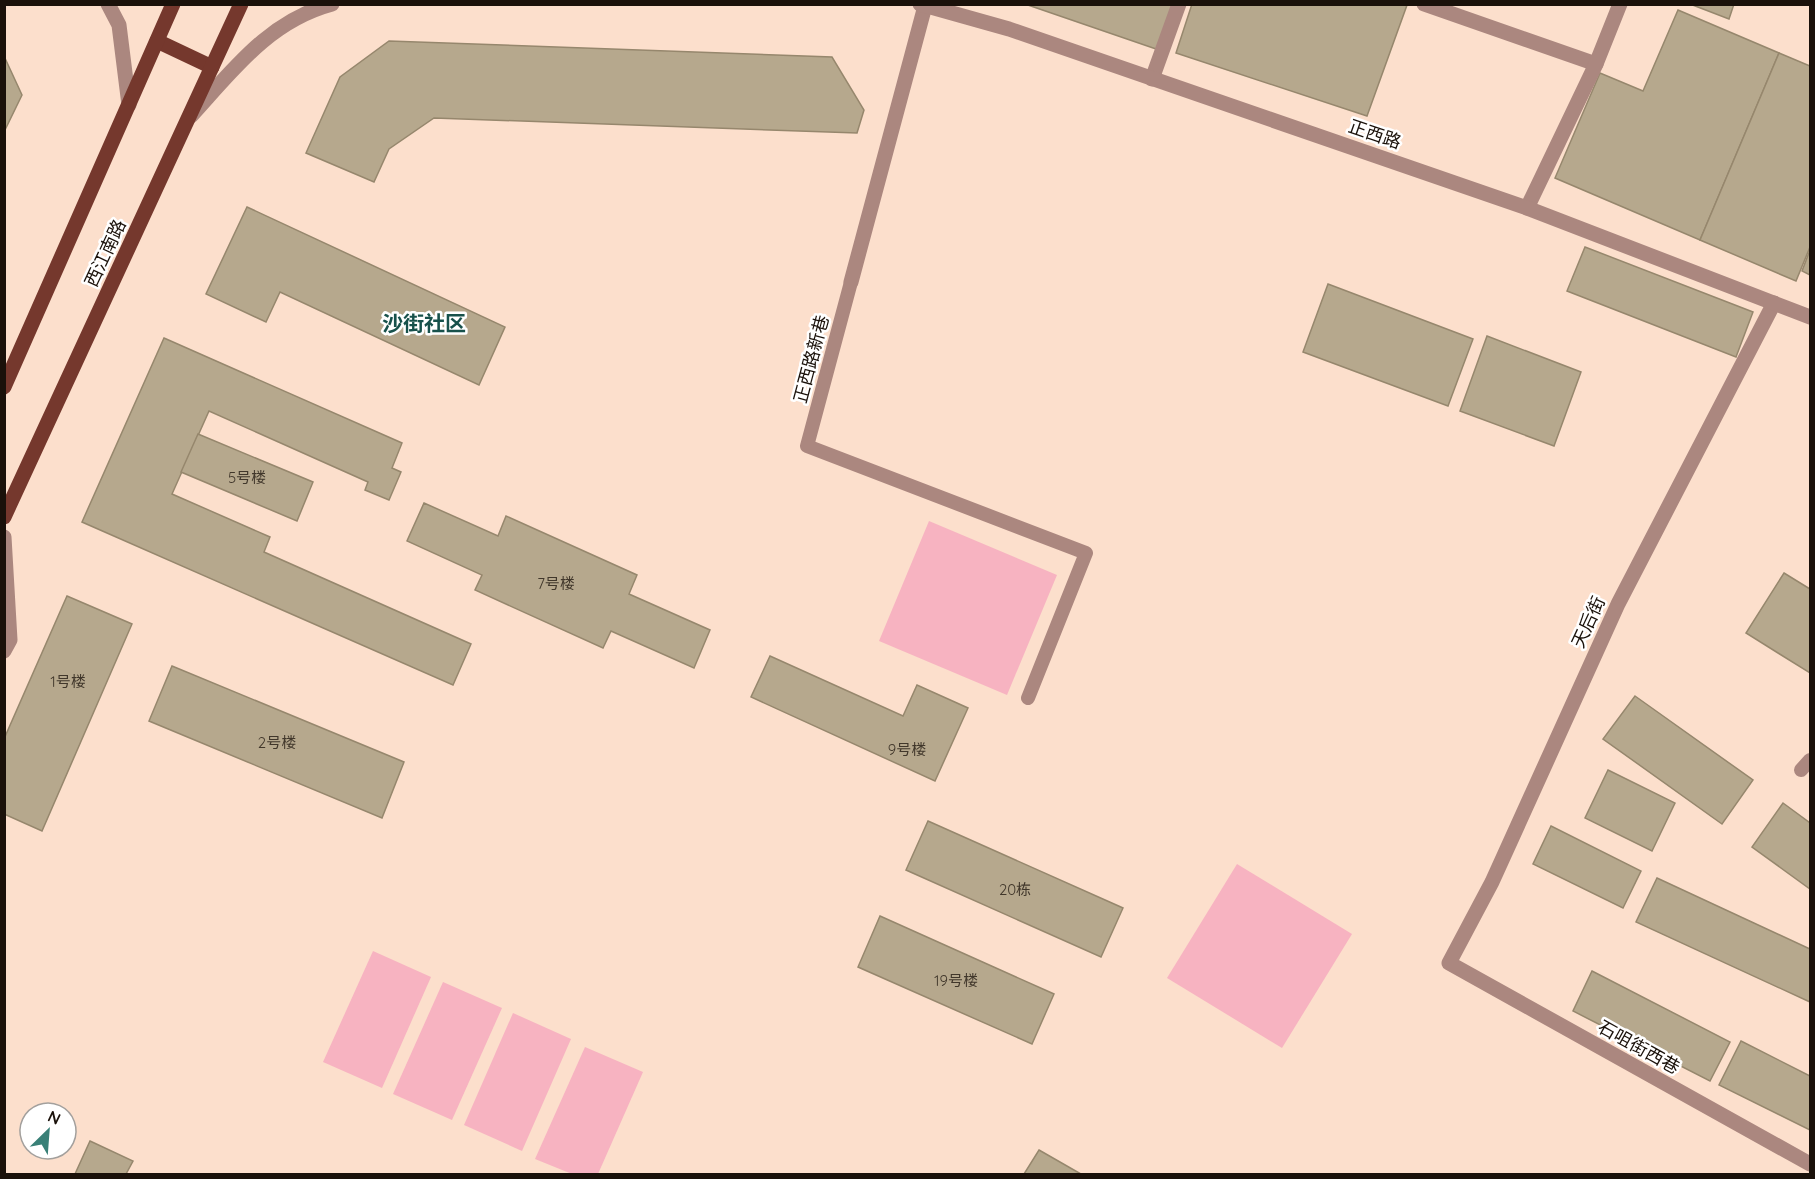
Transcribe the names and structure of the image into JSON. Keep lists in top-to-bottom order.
{
  "streets": {
    "main road": ["西江南路"],
    "street": ["正西路", "天后街", "石咀街西巷"],
    "lane": ["正西路新巷"]
  },
  "crossings": [
    ["正西路", "天后街"],
    ["天后街", "石咀街西巷"]
  ],
  "districts": ["沙街社区"],
  "house_numbers": [
    "5号楼",
    "7号楼",
    "1号楼",
    "2号楼",
    "9号楼",
    "20栋",
    "19号楼"
  ],
  "north": "top right"
}
